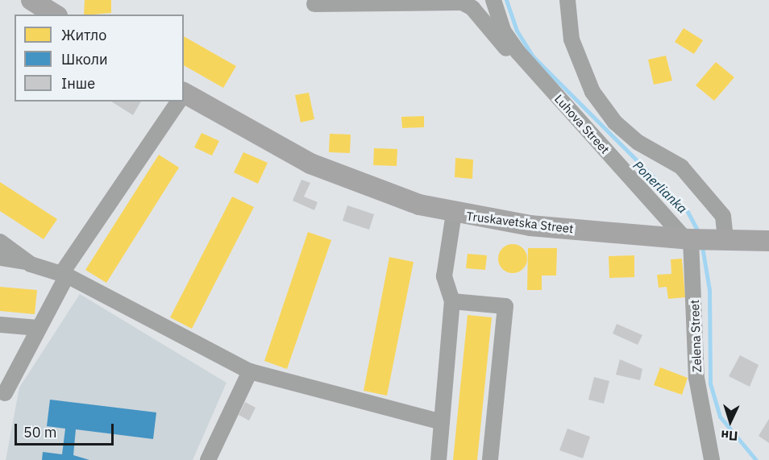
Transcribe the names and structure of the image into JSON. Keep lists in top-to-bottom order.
{
  "streets": {
    "main road": ["Truskavetska Street"],
    "street": ["Luhova Street", "Zelena Street"]
  },
  "crossings": [
    ["Luhova Street", "Truskavetska Street"],
    ["Luhova Street", "Zelena Street"],
    ["Truskavetska Street", "Zelena Street"]
  ],
  "water": ["Ponerlianka"],
  "legend": ["Житло", "Школи", "Інше"],
  "scale_bar": "50 m",
  "north": "bottom"
}
